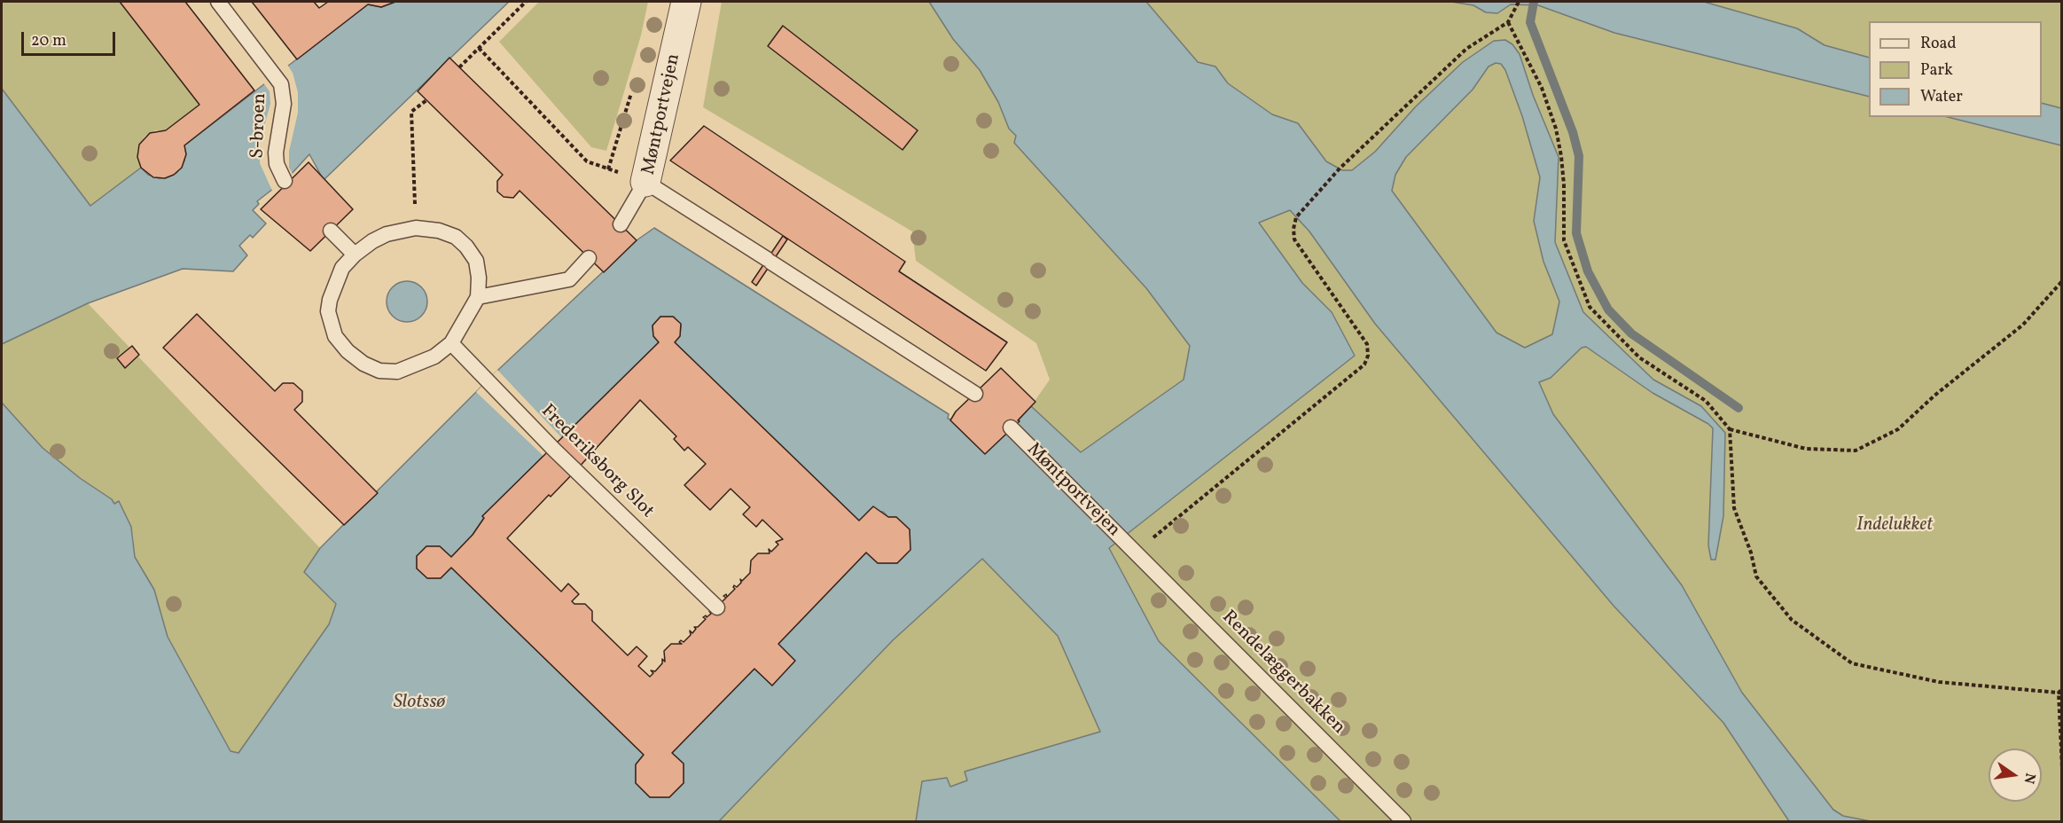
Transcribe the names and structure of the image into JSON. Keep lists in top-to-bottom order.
{
  "streets": {
    "street": ["Møntportvejen"],
    "lane": ["S-broen", "Frederiksborg Slot", "Rendelæggerbakken"]
  },
  "crossings": [
    ["Møntportvejen", "Rendelæggerbakken"]
  ],
  "water": ["Slotssø"],
  "parks": ["Indelukket"],
  "legend": ["Road", "Park", "Water"],
  "scale_bar": "20 m",
  "north": "right"
}
